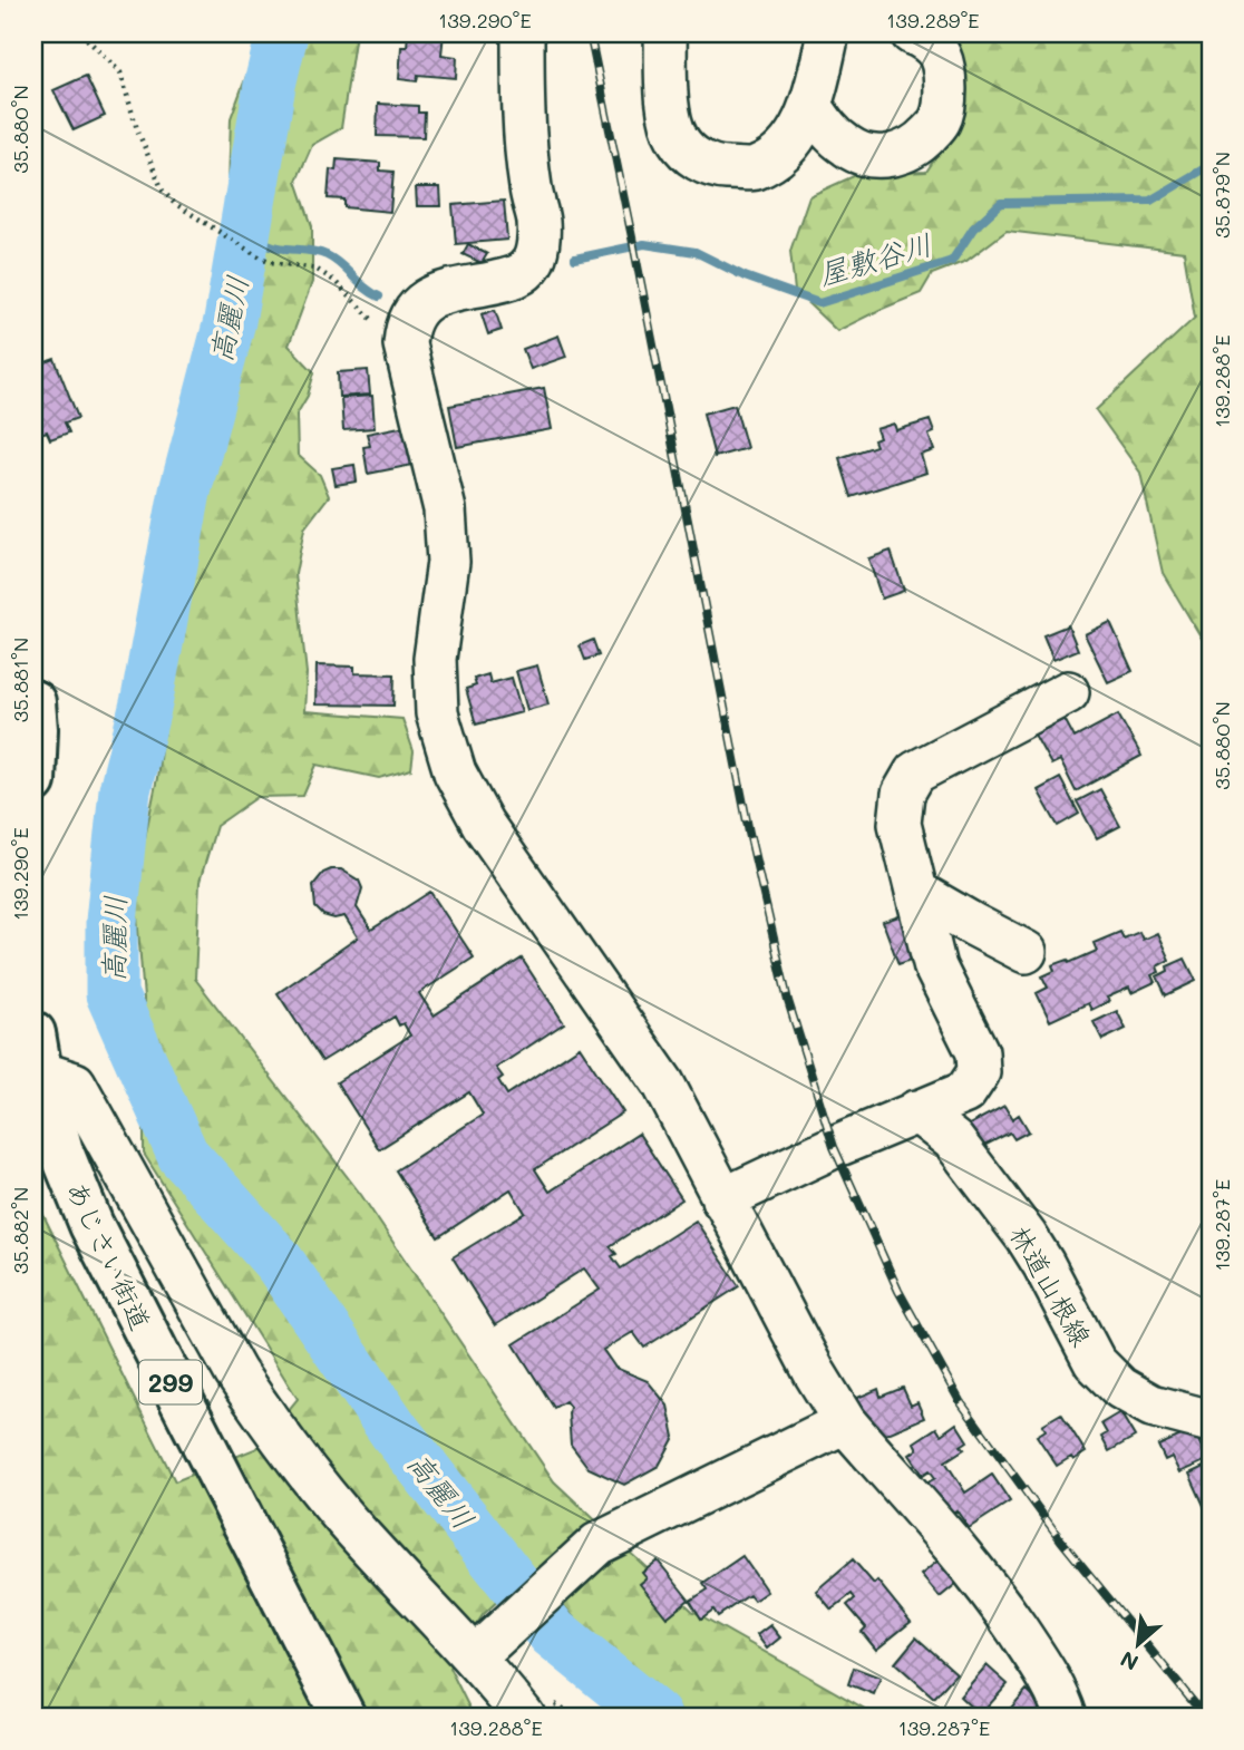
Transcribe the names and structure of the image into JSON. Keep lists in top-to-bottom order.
{
  "streets": {
    "highway": ["あじさい街道", "299"],
    "street": ["林道山根線"]
  },
  "water": ["屋敷谷川", "高麗川"],
  "north": "bottom left",
  "coordinates": [
    "139.290°E",
    "139.289°E",
    "35.880°N",
    "35.879°N",
    "139.288°E",
    "35.881°N",
    "139.287°E",
    "35.882°N"
  ]
}
